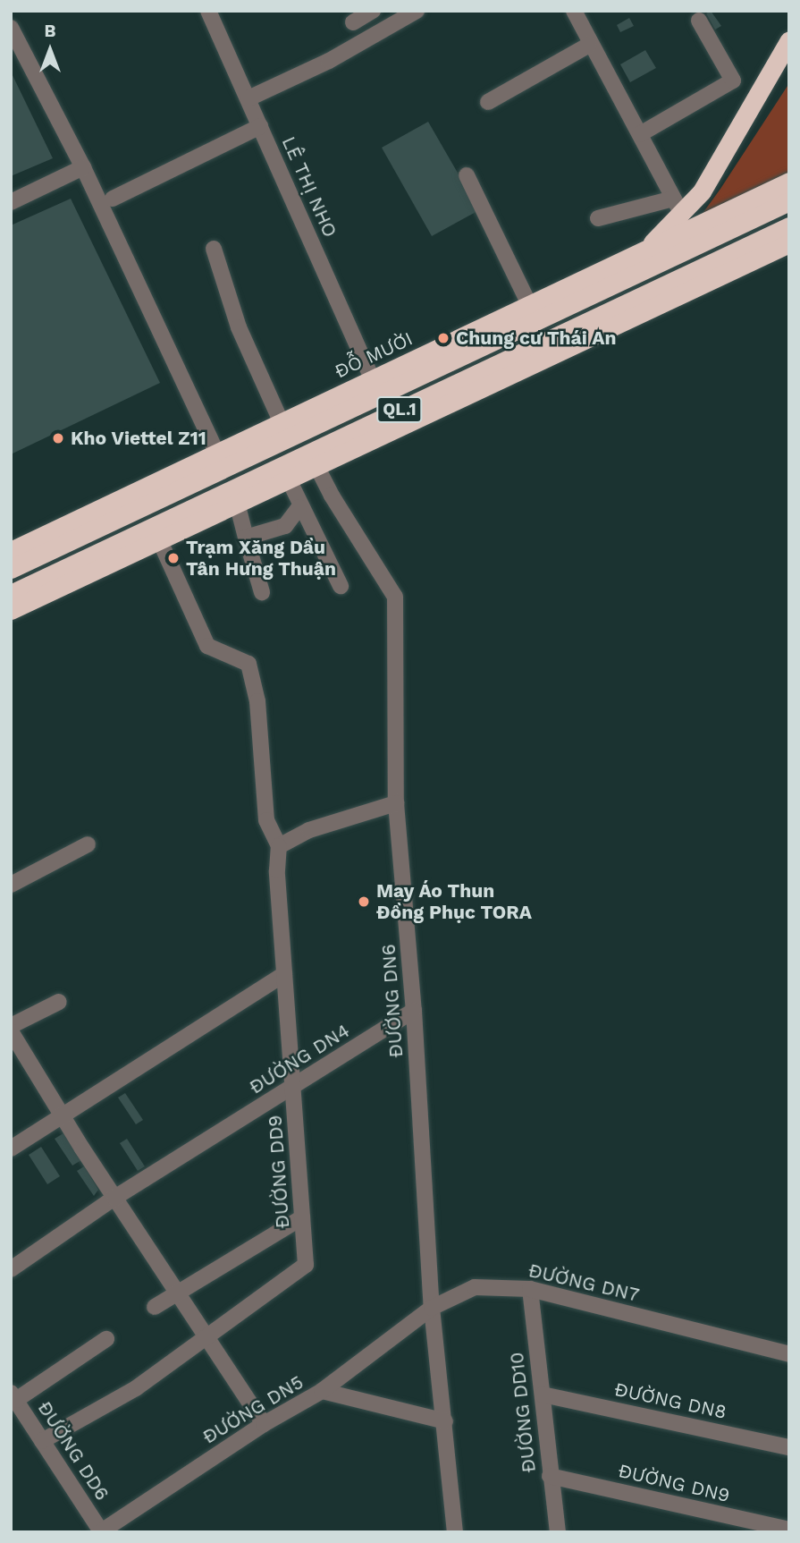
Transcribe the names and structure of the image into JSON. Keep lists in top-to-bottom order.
{
  "streets": {
    "highway": ["ĐỖ MƯỜI", "QL.1"],
    "street": [
      "LÊ THỊ NHO",
      "ĐƯỜNG DN6",
      "ĐƯỜNG DN4",
      "ĐƯỜNG DD9",
      "ĐƯỜNG DN7",
      "ĐƯỜNG DN8",
      "ĐƯỜNG DN5",
      "ĐƯỜNG DD10",
      "ĐƯỜNG DD6",
      "ĐƯỜNG DN9"
    ]
  },
  "crossings": [
    ["LÊ THỊ NHO", "ĐỖ MƯỜI"],
    ["QL.1", "ĐƯỜNG DN6"],
    ["ĐƯỜNG DN6", "ĐƯỜNG DN4"],
    ["ĐƯỜNG DN6", "ĐƯỜNG DN7"],
    ["ĐƯỜNG DN6", "ĐƯỜNG DN5"],
    ["ĐƯỜNG DN4", "ĐƯỜNG DD9"],
    ["ĐƯỜNG DN7", "ĐƯỜNG DN5"],
    ["ĐƯỜNG DN7", "ĐƯỜNG DD10"],
    ["ĐƯỜNG DN8", "ĐƯỜNG DD10"],
    ["ĐƯỜNG DN5", "ĐƯỜNG DD6"],
    ["ĐƯỜNG DD10", "ĐƯỜNG DN9"]
  ],
  "places": [
    "Chung cư Thái An",
    "Kho Viettel Z11",
    "Trạm Xăng Dầu Tân Hưng Thuận",
    "May Áo Thun Đồng Phục TORA"
  ],
  "north": "top"
}
